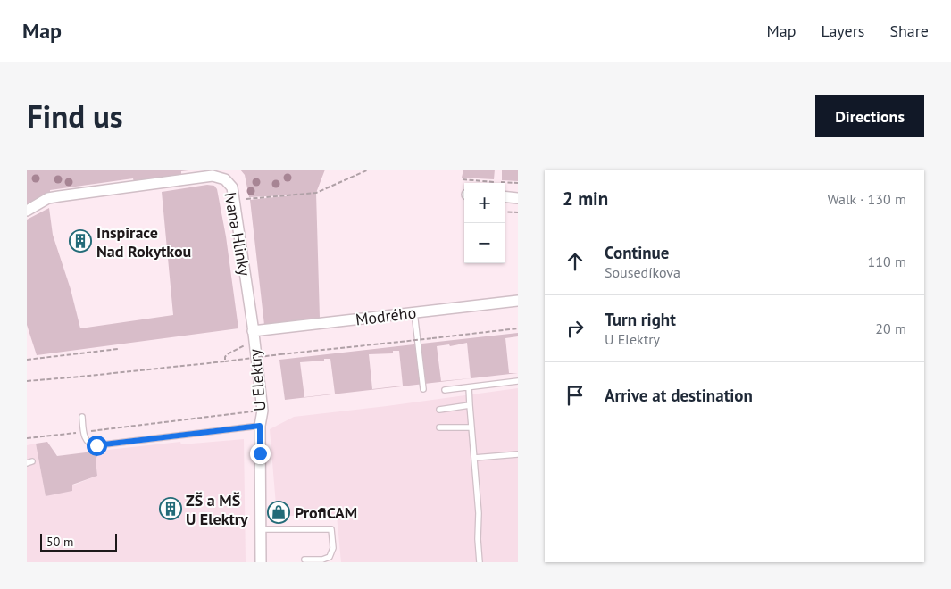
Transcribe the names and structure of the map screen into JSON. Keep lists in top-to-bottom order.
{
  "streets": {
    "street": ["Ivana Hlinky", "Modrého", "U Elektry"]
  },
  "crossings": [
    ["Ivana Hlinky", "Modrého"],
    ["Ivana Hlinky", "U Elektry"],
    ["Modrého", "U Elektry"]
  ],
  "places": {
    "building": ["Inspirace Nad Rokytkou", "ZŠ a MŠ U Elektry"],
    "shop": ["ProfiCAM"]
  },
  "scale_bar": "50 m",
  "page": {
    "header": "Map",
    "nav": ["Map", "Layers", "Share"],
    "title": "Find us",
    "buttons": "Directions",
    "heading": ["2 min", "Walk · 130 m"],
    "map_buttons": ["+", "−"],
    "list": [
      ["Continue", "Sousedíkova", "110 m"],
      ["Turn right", "U Elektry", "20 m"],
      "Arrive at destination"
    ],
    "scale": "50 m"
  }
}
